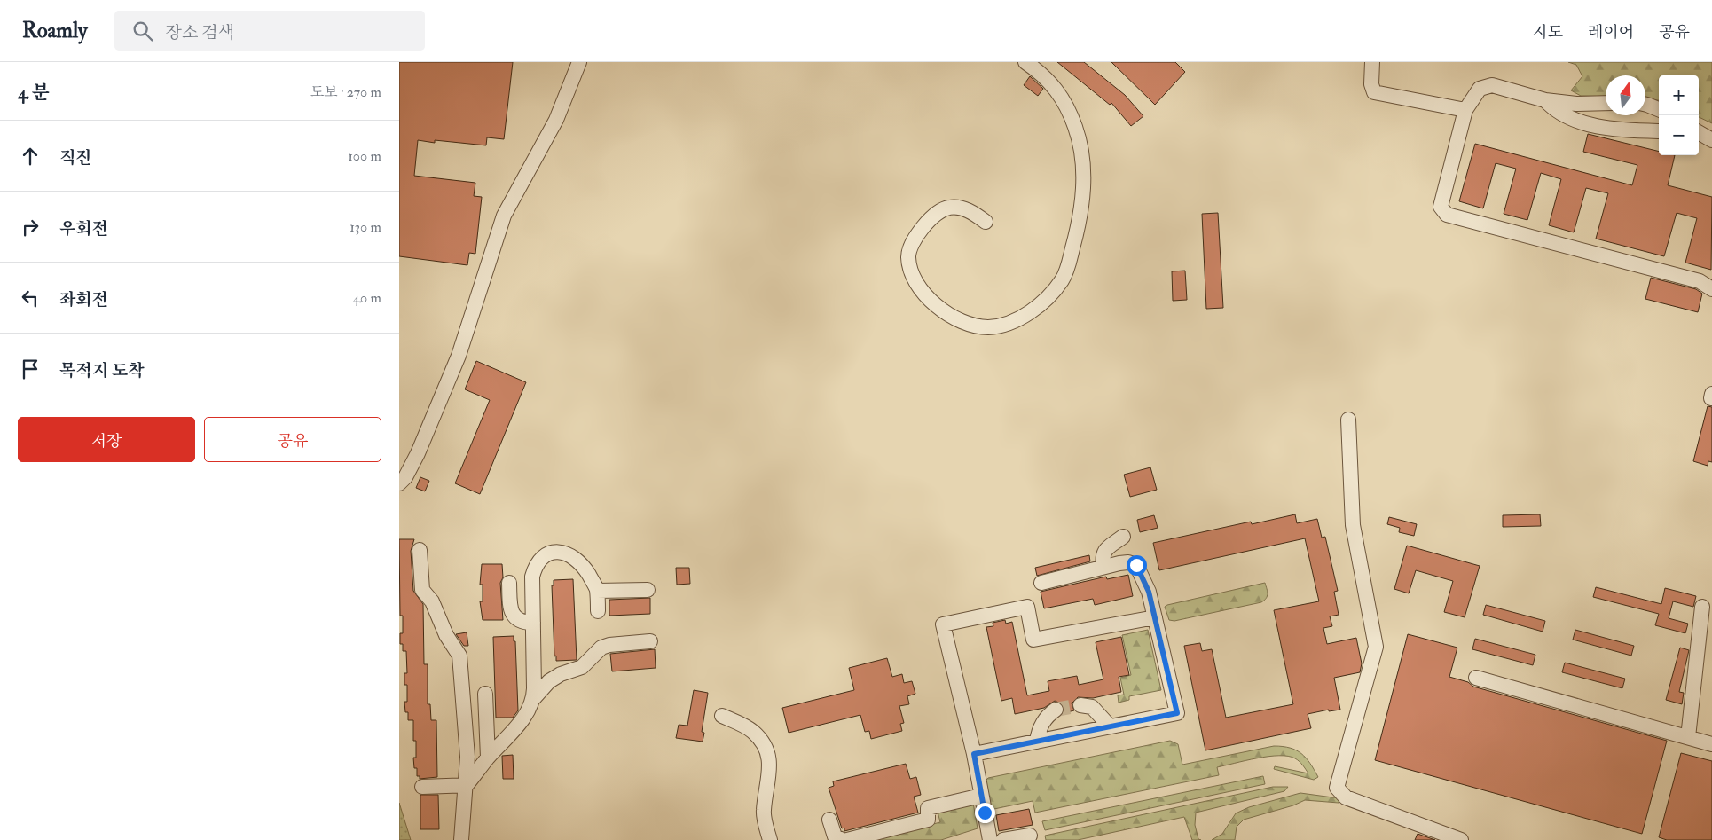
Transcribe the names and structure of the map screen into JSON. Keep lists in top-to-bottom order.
{
  "north": "top",
  "page": {
    "header": "Roamly",
    "search": "장소 검색",
    "nav": ["지도", "레이어", "공유"],
    "heading": ["4 분", "도보 · 270 m"],
    "map_buttons": ["+", "−"],
    "list": [
      ["직진", "100 m"],
      ["우회전", "130 m"],
      ["좌회전", "40 m"],
      "목적지 도착"
    ],
    "buttons": ["저장", "공유"]
  }
}
